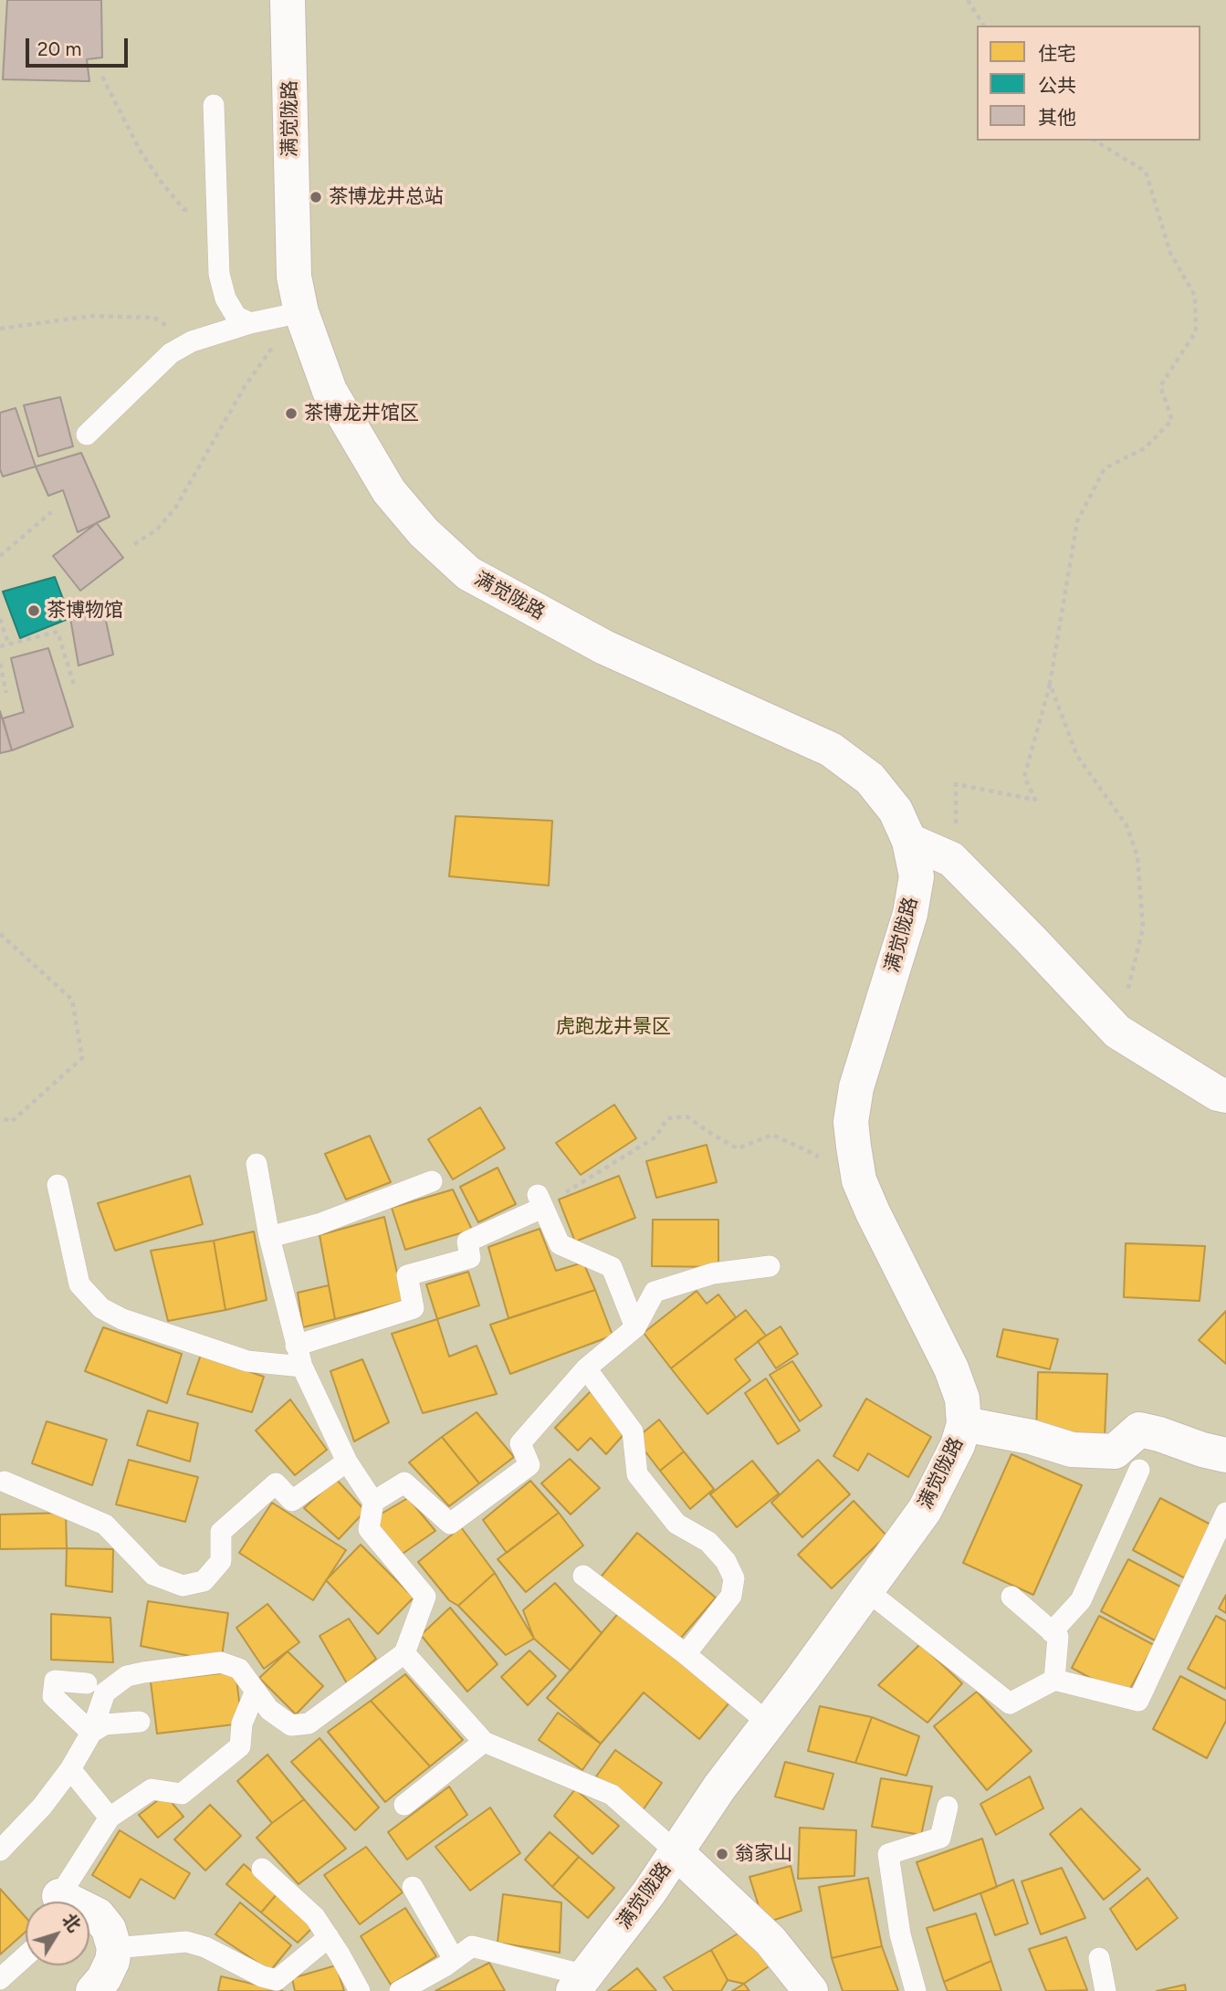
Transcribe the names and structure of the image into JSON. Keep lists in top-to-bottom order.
{
  "streets": {
    "street": ["满觉陇路"]
  },
  "parks": ["虎跑龙井景区"],
  "places": [
    "茶博龙井总站",
    "茶博龙井馆区",
    "茶博物馆",
    "翁家山"
  ],
  "legend": ["住宅", "公共", "其他"],
  "scale_bar": "20 m",
  "north": "top right"
}
